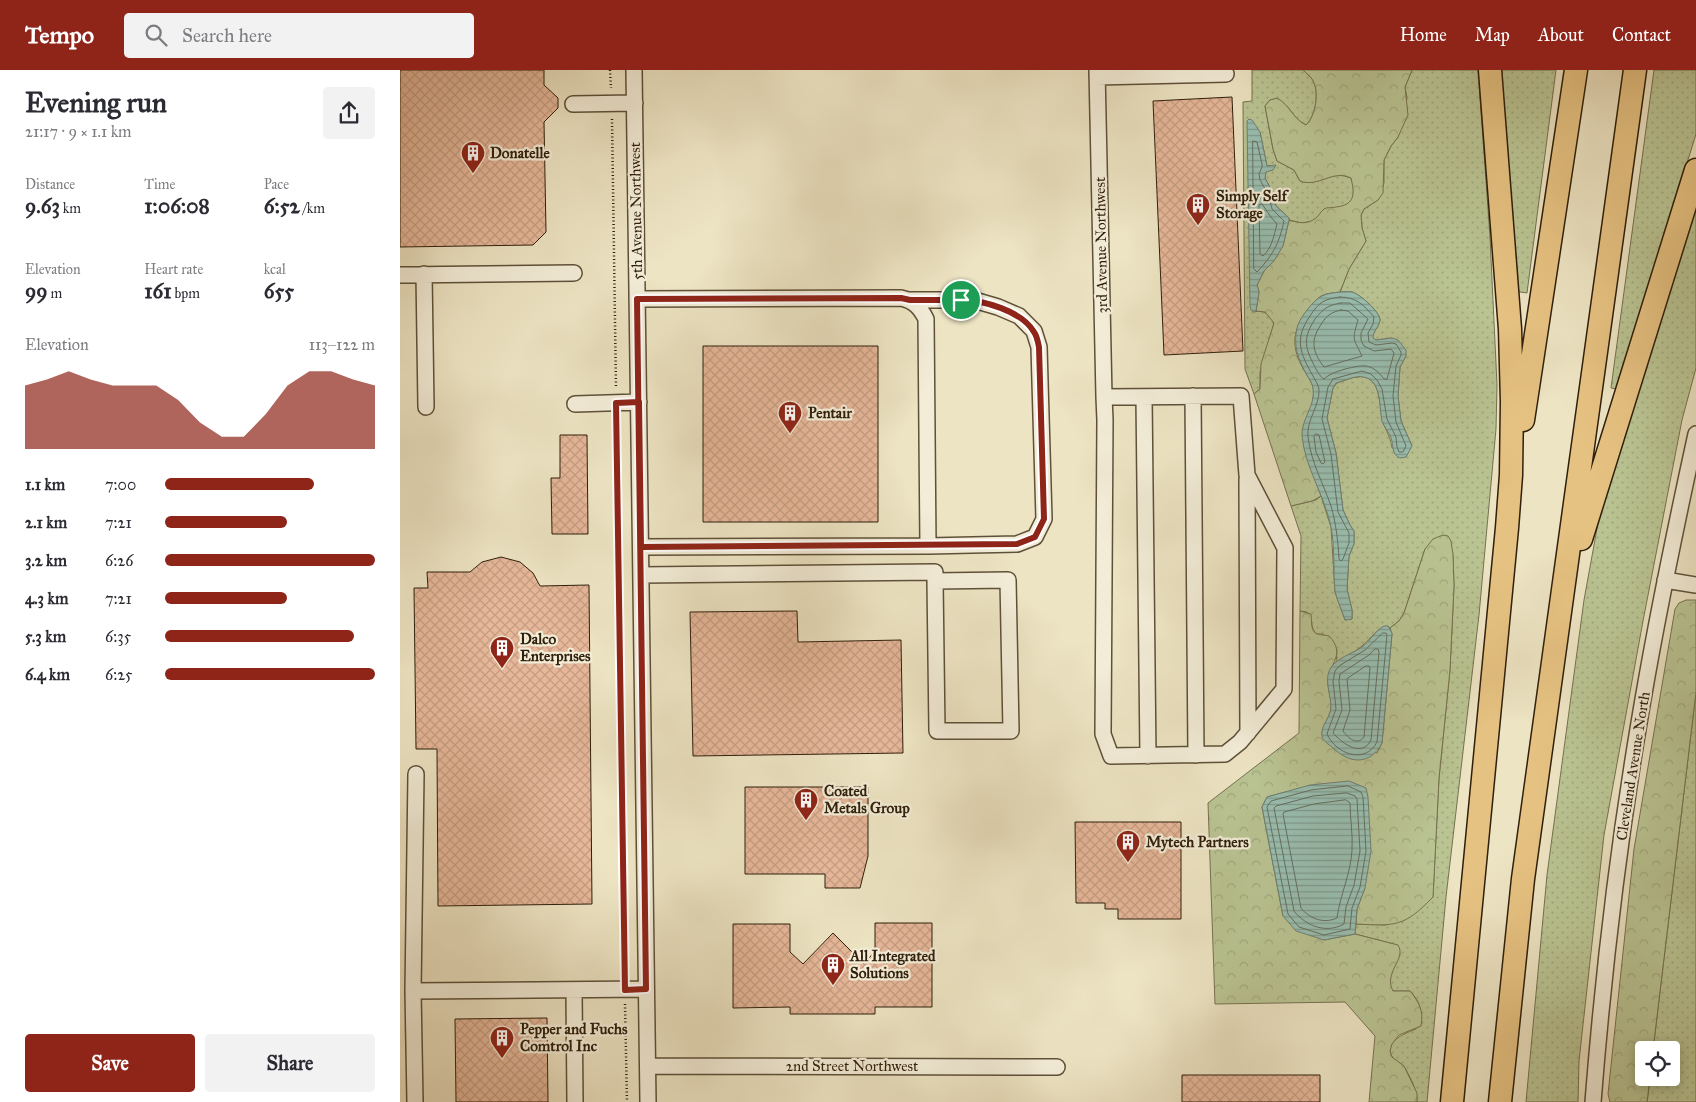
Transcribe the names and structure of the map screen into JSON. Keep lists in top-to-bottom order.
{
  "streets": {
    "street": [
      "5th Avenue Northwest",
      "3rd Avenue Northwest",
      "Cleveland Avenue North",
      "2nd Street Northwest"
    ]
  },
  "crossings": [
    ["5th Avenue Northwest", "2nd Street Northwest"]
  ],
  "places": {
    "building": [
      "Donatelle",
      "Simply Self Storage",
      "Pentair",
      "Dalco Enterprises",
      "Coated Metals Group",
      "Mytech Partners",
      "All Integrated Solutions",
      "Pepper and Fuchs Comtrol Inc"
    ]
  },
  "page": {
    "header": "Tempo",
    "search": "Search here",
    "nav": [
      "Home",
      "Map",
      "About",
      "Contact"
    ],
    "heading": ["Evening run", "21:17 · 9 × 1.1 km"],
    "stats": [
      ["Distance", "9.63 km"],
      ["Time", "1:06:08"],
      ["Pace", "6:52 /km"],
      ["Elevation", "99 m"],
      ["Heart rate", "161 bpm"],
      ["kcal", "655"]
    ],
    "chart": ["Elevation", "113–122 m"],
    "list": [
      {
        "name": "1.1 km",
        "note": "7:00"
      },
      {
        "name": "2.1 km",
        "note": "7:21"
      },
      {
        "name": "3.2 km",
        "note": "6:26"
      },
      {
        "name": "4.3 km",
        "note": "7:21"
      },
      {
        "name": "5.3 km",
        "note": "6:35"
      },
      {
        "name": "6.4 km",
        "note": "6:25"
      }
    ],
    "buttons": ["Save", "Share"]
  }
}
